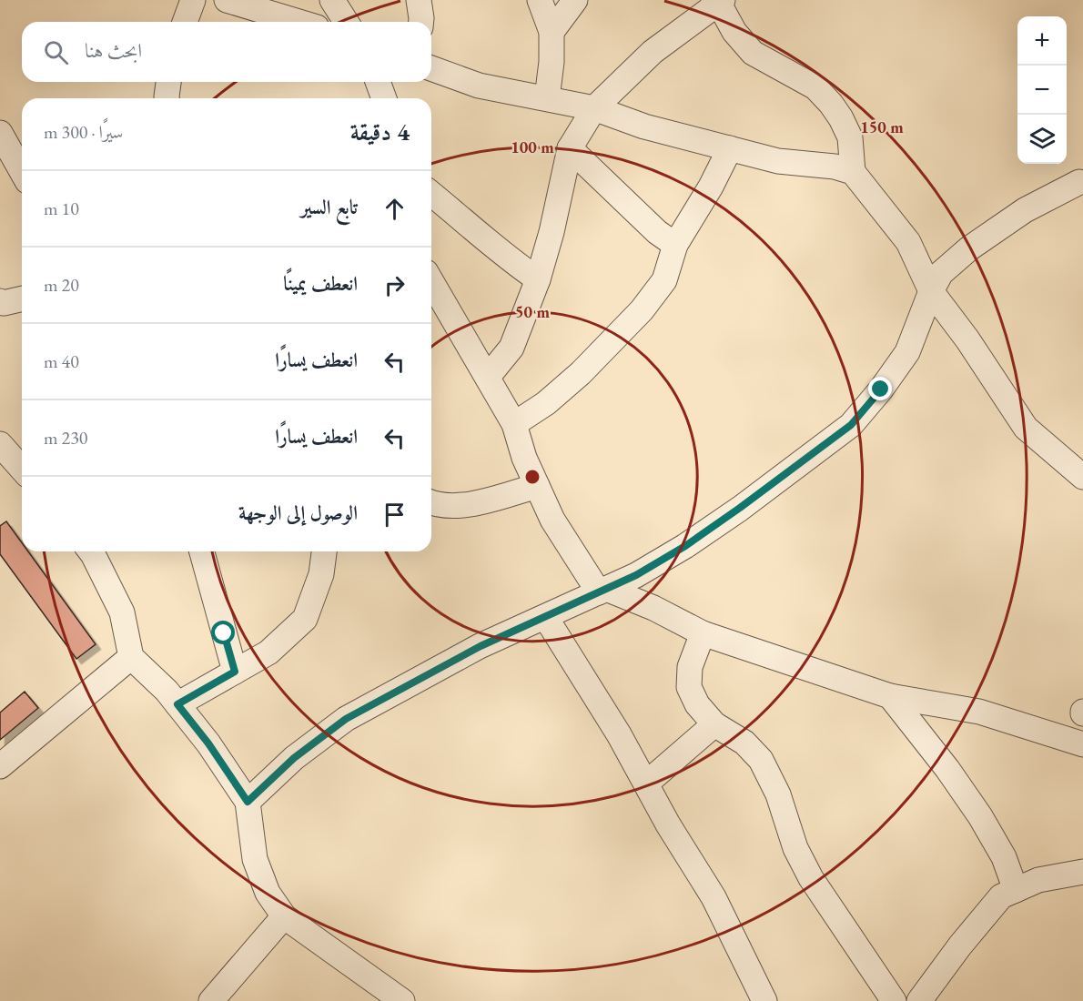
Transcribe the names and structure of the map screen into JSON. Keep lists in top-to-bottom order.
{
  "page": {
    "map_buttons": ["+", "−"],
    "search": "ابحث هنا",
    "heading": ["4 دقيقة", "سيرًا · 300 m"],
    "list": [
      ["تابع السير", "10 m"],
      ["انعطف يمينًا", "20 m"],
      ["انعطف يسارًا", "40 m"],
      ["انعطف يسارًا", "230 m"],
      "الوصول إلى الوجهة"
    ]
  },
  "rings": ["150 m", "100 m", "50 m"]
}
